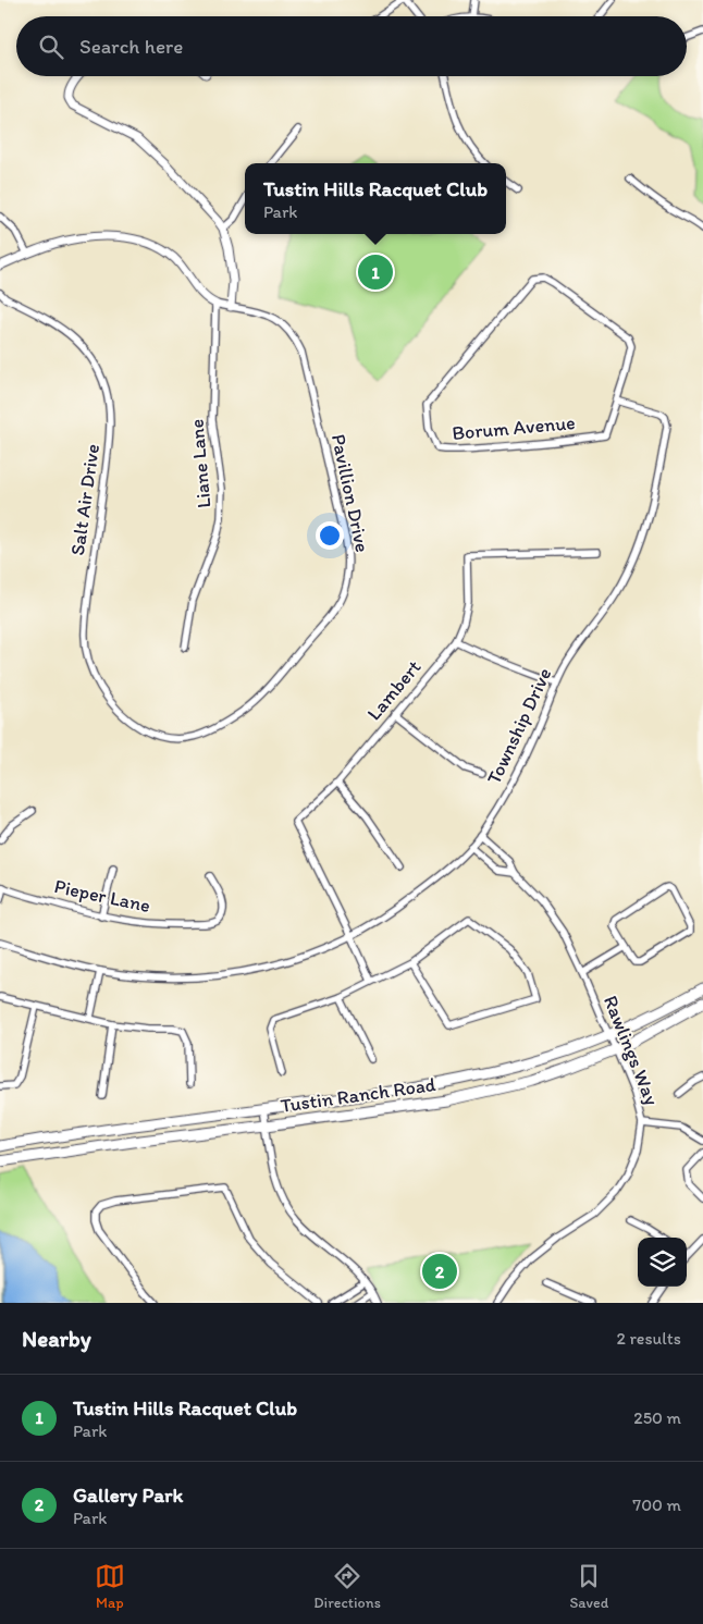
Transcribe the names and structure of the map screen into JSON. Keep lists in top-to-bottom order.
{
  "streets": {
    "main road": ["Tustin Ranch Road"],
    "street": [
      "Borum Avenue",
      "Liane Lane",
      "Pavillion Drive",
      "Salt Air Drive",
      "Lambert",
      "Township Drive",
      "Pieper Lane",
      "Rawlings Way"
    ]
  },
  "crossings": [
    ["Borum Avenue", "Township Drive"],
    ["Liane Lane", "Pavillion Drive"],
    ["Pavillion Drive", "Salt Air Drive"],
    ["Lambert", "Township Drive"],
    ["Township Drive", "Rawlings Way"],
    ["Rawlings Way", "Tustin Ranch Road"]
  ],
  "page": {
    "search": "Search here",
    "popup": ["Tustin Hills Racquet Club", "Park"],
    "pins": ["1", "2"],
    "heading": ["Nearby", "2 results"],
    "list": [
      {
        "mark": "1",
        "name": "Tustin Hills Racquet Club",
        "note": "Park",
        "value": "250 m"
      },
      {
        "mark": "2",
        "name": "Gallery Park",
        "note": "Park",
        "value": "700 m"
      }
    ],
    "nav": ["Map", "Directions", "Saved"]
  }
}
